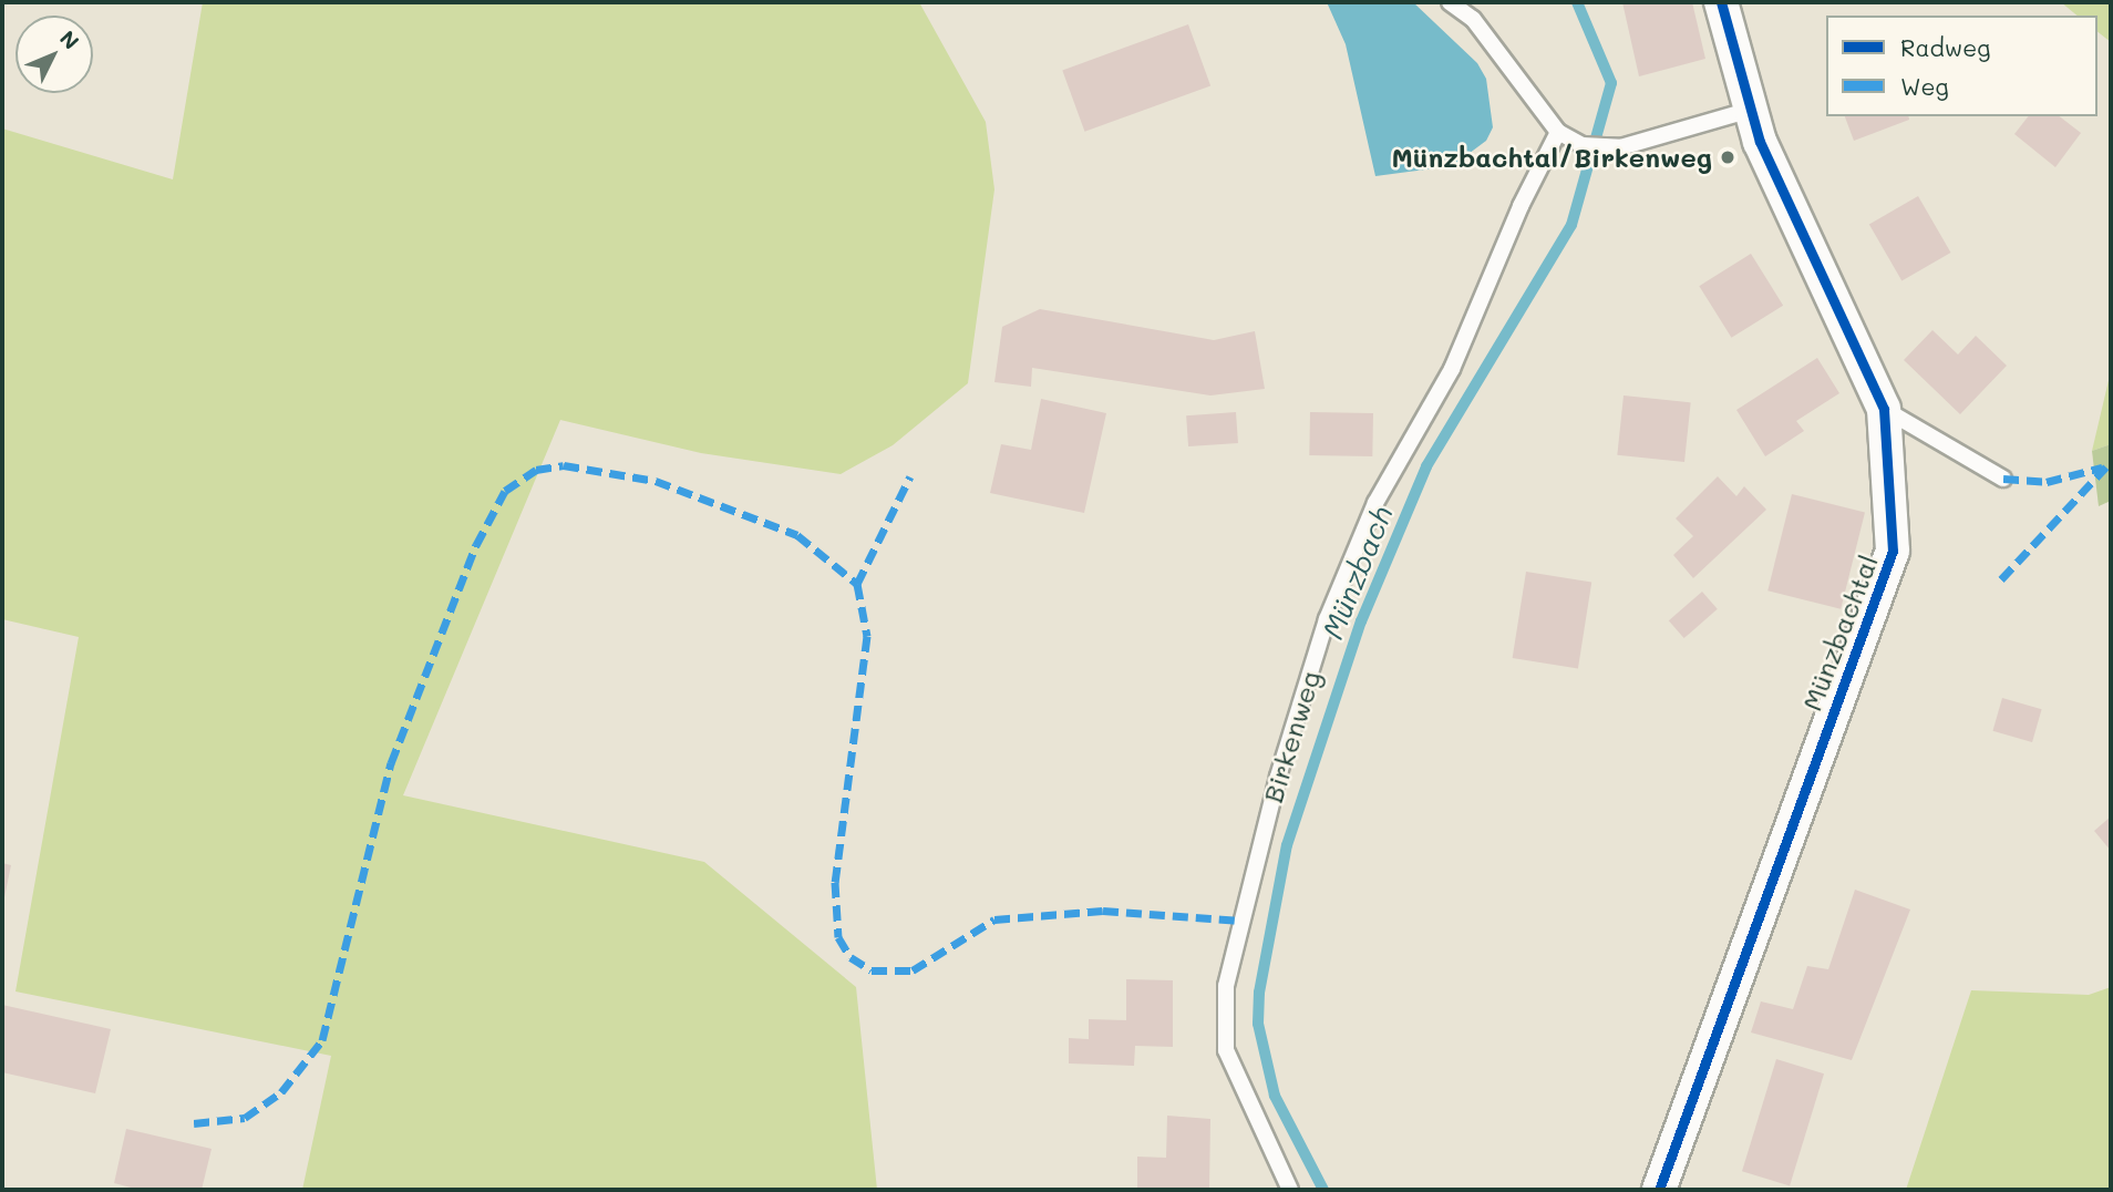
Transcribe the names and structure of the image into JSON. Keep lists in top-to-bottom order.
{
  "streets": {
    "street": ["Münzbachtal"],
    "lane": ["Birkenweg"]
  },
  "water": ["Münzbach"],
  "places": ["Münzbachtal/Birkenweg"],
  "legend": ["Radweg", "Weg"],
  "north": "top right"
}
